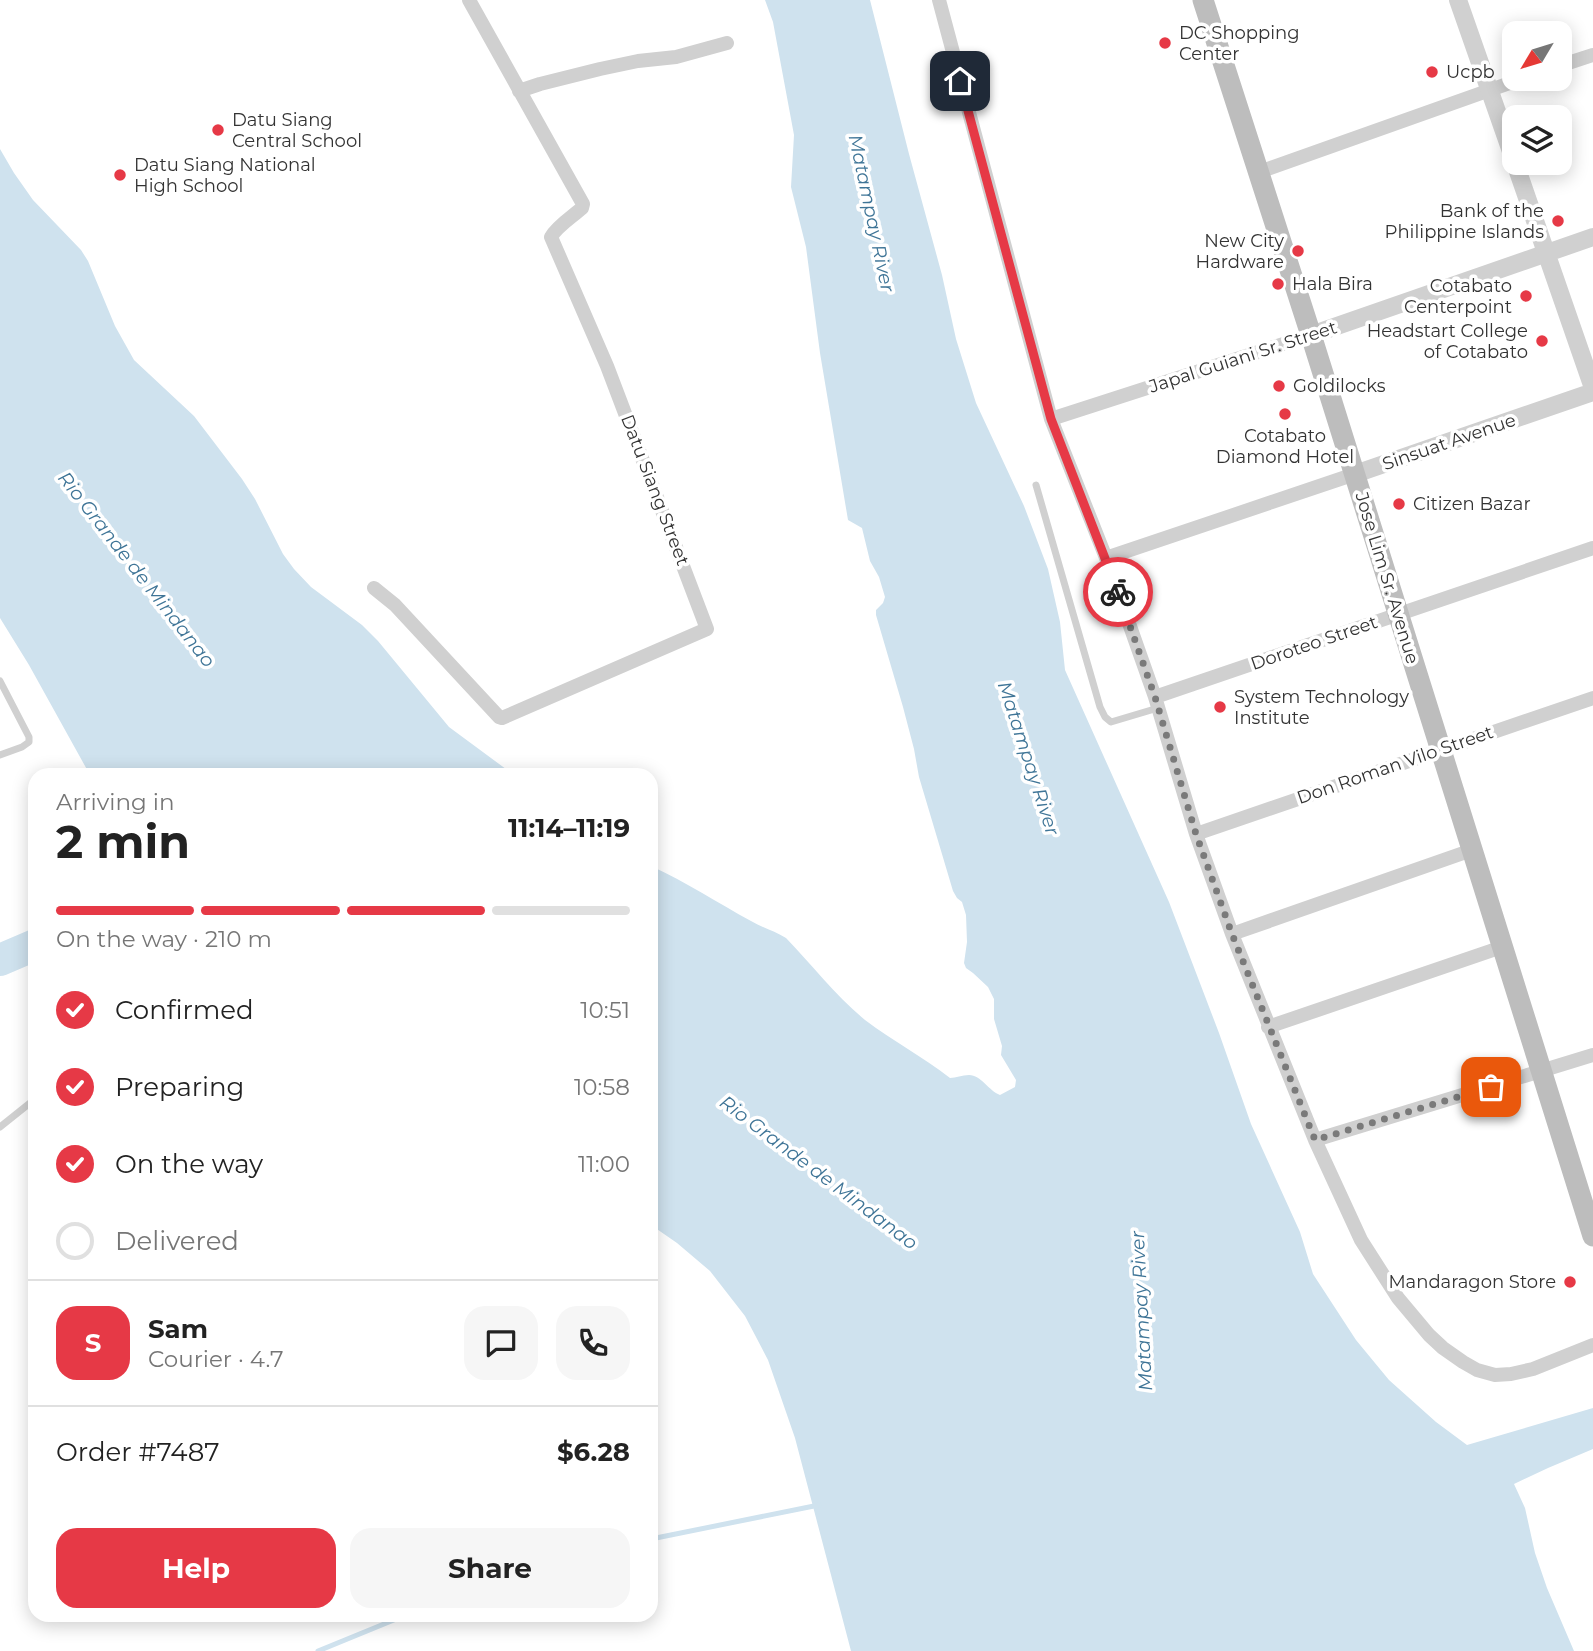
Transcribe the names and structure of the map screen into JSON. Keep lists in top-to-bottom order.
{
  "streets": {
    "main road": ["Jose Lim Sr. Avenue"],
    "street": [
      "Japal Guiani Sr. Street",
      "Sinsuat Avenue",
      "Datu Siang Street",
      "Doroteo Street",
      "Don Roman Vilo Street"
    ]
  },
  "crossings": [
    ["Japal Guiani Sr. Street", "Jose Lim Sr. Avenue"],
    ["Sinsuat Avenue", "Jose Lim Sr. Avenue"],
    ["Jose Lim Sr. Avenue", "Doroteo Street"],
    ["Jose Lim Sr. Avenue", "Don Roman Vilo Street"]
  ],
  "water": ["Matampay River", "Rio Grande de Mindanao"],
  "places": [
    "DC Shopping Center",
    "Ucpb",
    "Datu Siang Central School",
    "Datu Siang National High School",
    "Bank of the Philippine Islands",
    "New City Hardware",
    "Hala Bira",
    "Cotabato Centerpoint",
    "Headstart College of Cotabato",
    "Goldilocks",
    "Cotabato Diamond Hotel",
    "Citizen Bazar",
    "System Technology Institute",
    "Mandaragon Store"
  ],
  "north": "bottom left",
  "page": {
    "heading": ["2 min", "Arriving in", "11:14–11:19"],
    "panel": [
      "Sam",
      "Courier · 4.7",
      "Order #7487",
      "$6.28"
    ],
    "bar": "On the way · 210 m",
    "list": [
      ["Confirmed", "10:51"],
      ["Preparing", "10:58"],
      ["On the way", "11:00"],
      "Delivered"
    ],
    "round": "S",
    "buttons": ["Help", "Share"]
  }
}
